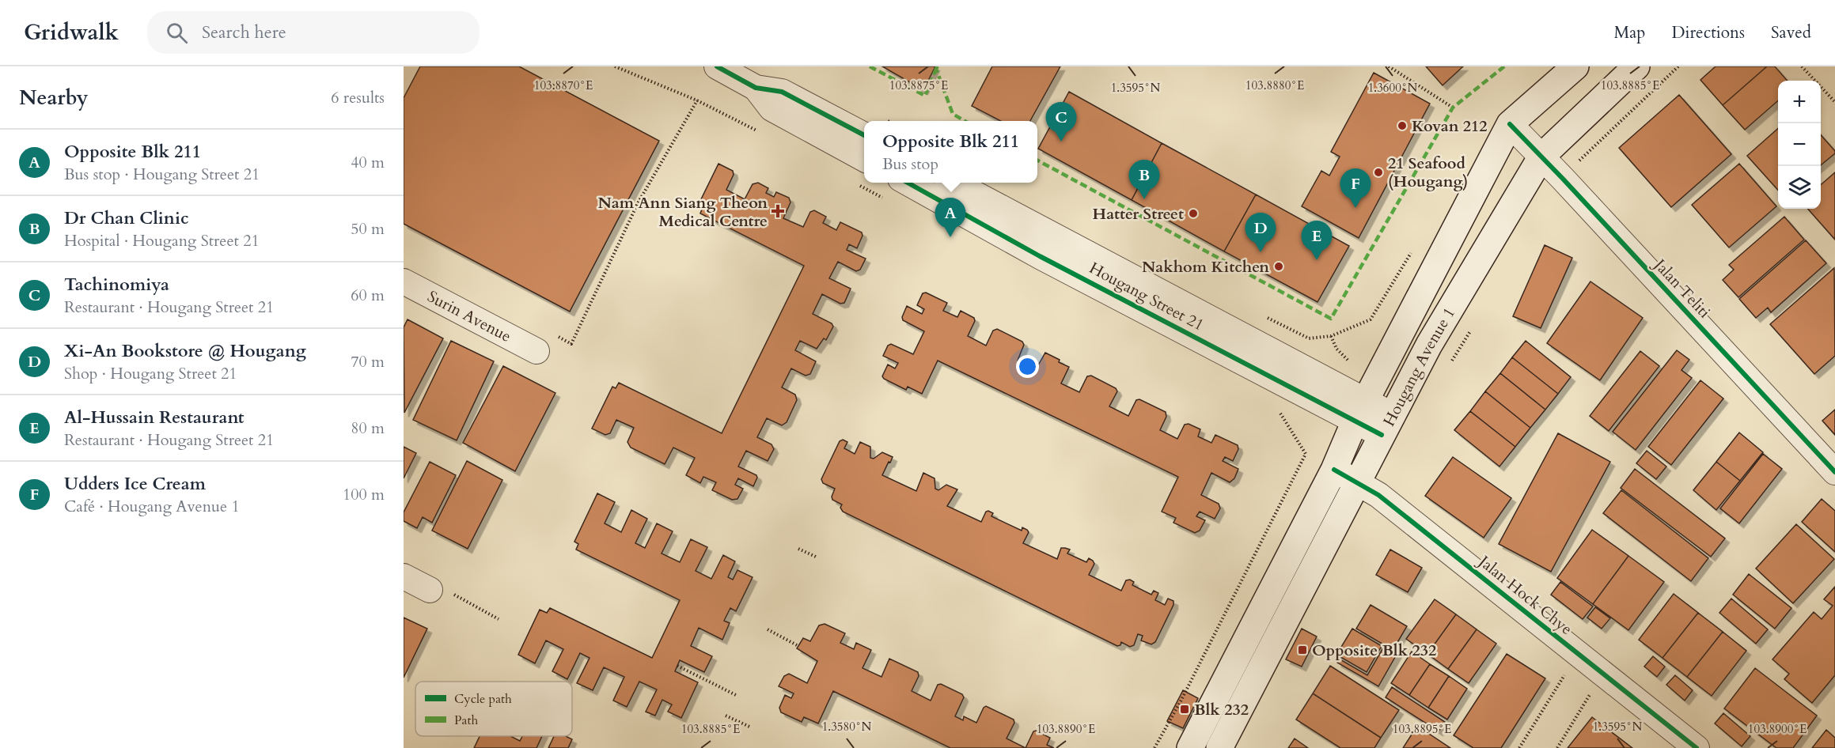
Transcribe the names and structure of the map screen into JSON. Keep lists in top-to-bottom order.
{
  "streets": {
    "main road": ["Hougang Avenue 1"],
    "street": [
      "Jalan Teliti",
      "Hougang Street 21",
      "Surin Avenue",
      "Jalan Hock Chye"
    ]
  },
  "crossings": [
    ["Jalan Teliti", "Hougang Avenue 1"],
    ["Hougang Street 21", "Hougang Avenue 1"],
    ["Hougang Avenue 1", "Jalan Hock Chye"]
  ],
  "places": {
    "other": [
      "Kovan 212",
      "21 Seafood (Hougang)",
      "Hatter Street",
      "Nakhom Kitchen"
    ],
    "health": ["Nam Ann Siang Theon Medical Centre"],
    "transit": ["Opposite Blk 232", "Blk 232"]
  },
  "legend": ["Cycle path", "Path"],
  "page": {
    "header": "Gridwalk",
    "search": "Search here",
    "nav": ["Map", "Directions", "Saved"],
    "heading": ["Nearby", "6 results"],
    "map_buttons": ["+", "−"],
    "pins": [
      "C",
      "B",
      "F",
      "A",
      "D",
      "E"
    ],
    "popup": ["Opposite Blk 211", "Bus stop"],
    "list": [
      {
        "mark": "A",
        "name": "Opposite Blk 211",
        "note": "Bus stop · Hougang Street 21",
        "value": "40 m"
      },
      {
        "mark": "B",
        "name": "Dr Chan Clinic",
        "note": "Hospital · Hougang Street 21",
        "value": "50 m"
      },
      {
        "mark": "C",
        "name": "Tachinomiya",
        "note": "Restaurant · Hougang Street 21",
        "value": "60 m"
      },
      {
        "mark": "D",
        "name": "Xi-An Bookstore @ Hougang",
        "note": "Shop · Hougang Street 21",
        "value": "70 m"
      },
      {
        "mark": "E",
        "name": "Al-Hussain Restaurant",
        "note": "Restaurant · Hougang Street 21",
        "value": "80 m"
      },
      {
        "mark": "F",
        "name": "Udders Ice Cream",
        "note": "Café · Hougang Avenue 1",
        "value": "100 m"
      }
    ]
  },
  "coordinates": [
    "103.8880°E",
    "103.8885°E",
    "103.8870°E",
    "103.8875°E",
    "1.3595°N",
    "1.3600°N",
    "1.3580°N",
    "103.8890°E",
    "103.8895°E",
    "103.8900°E"
  ]
}
